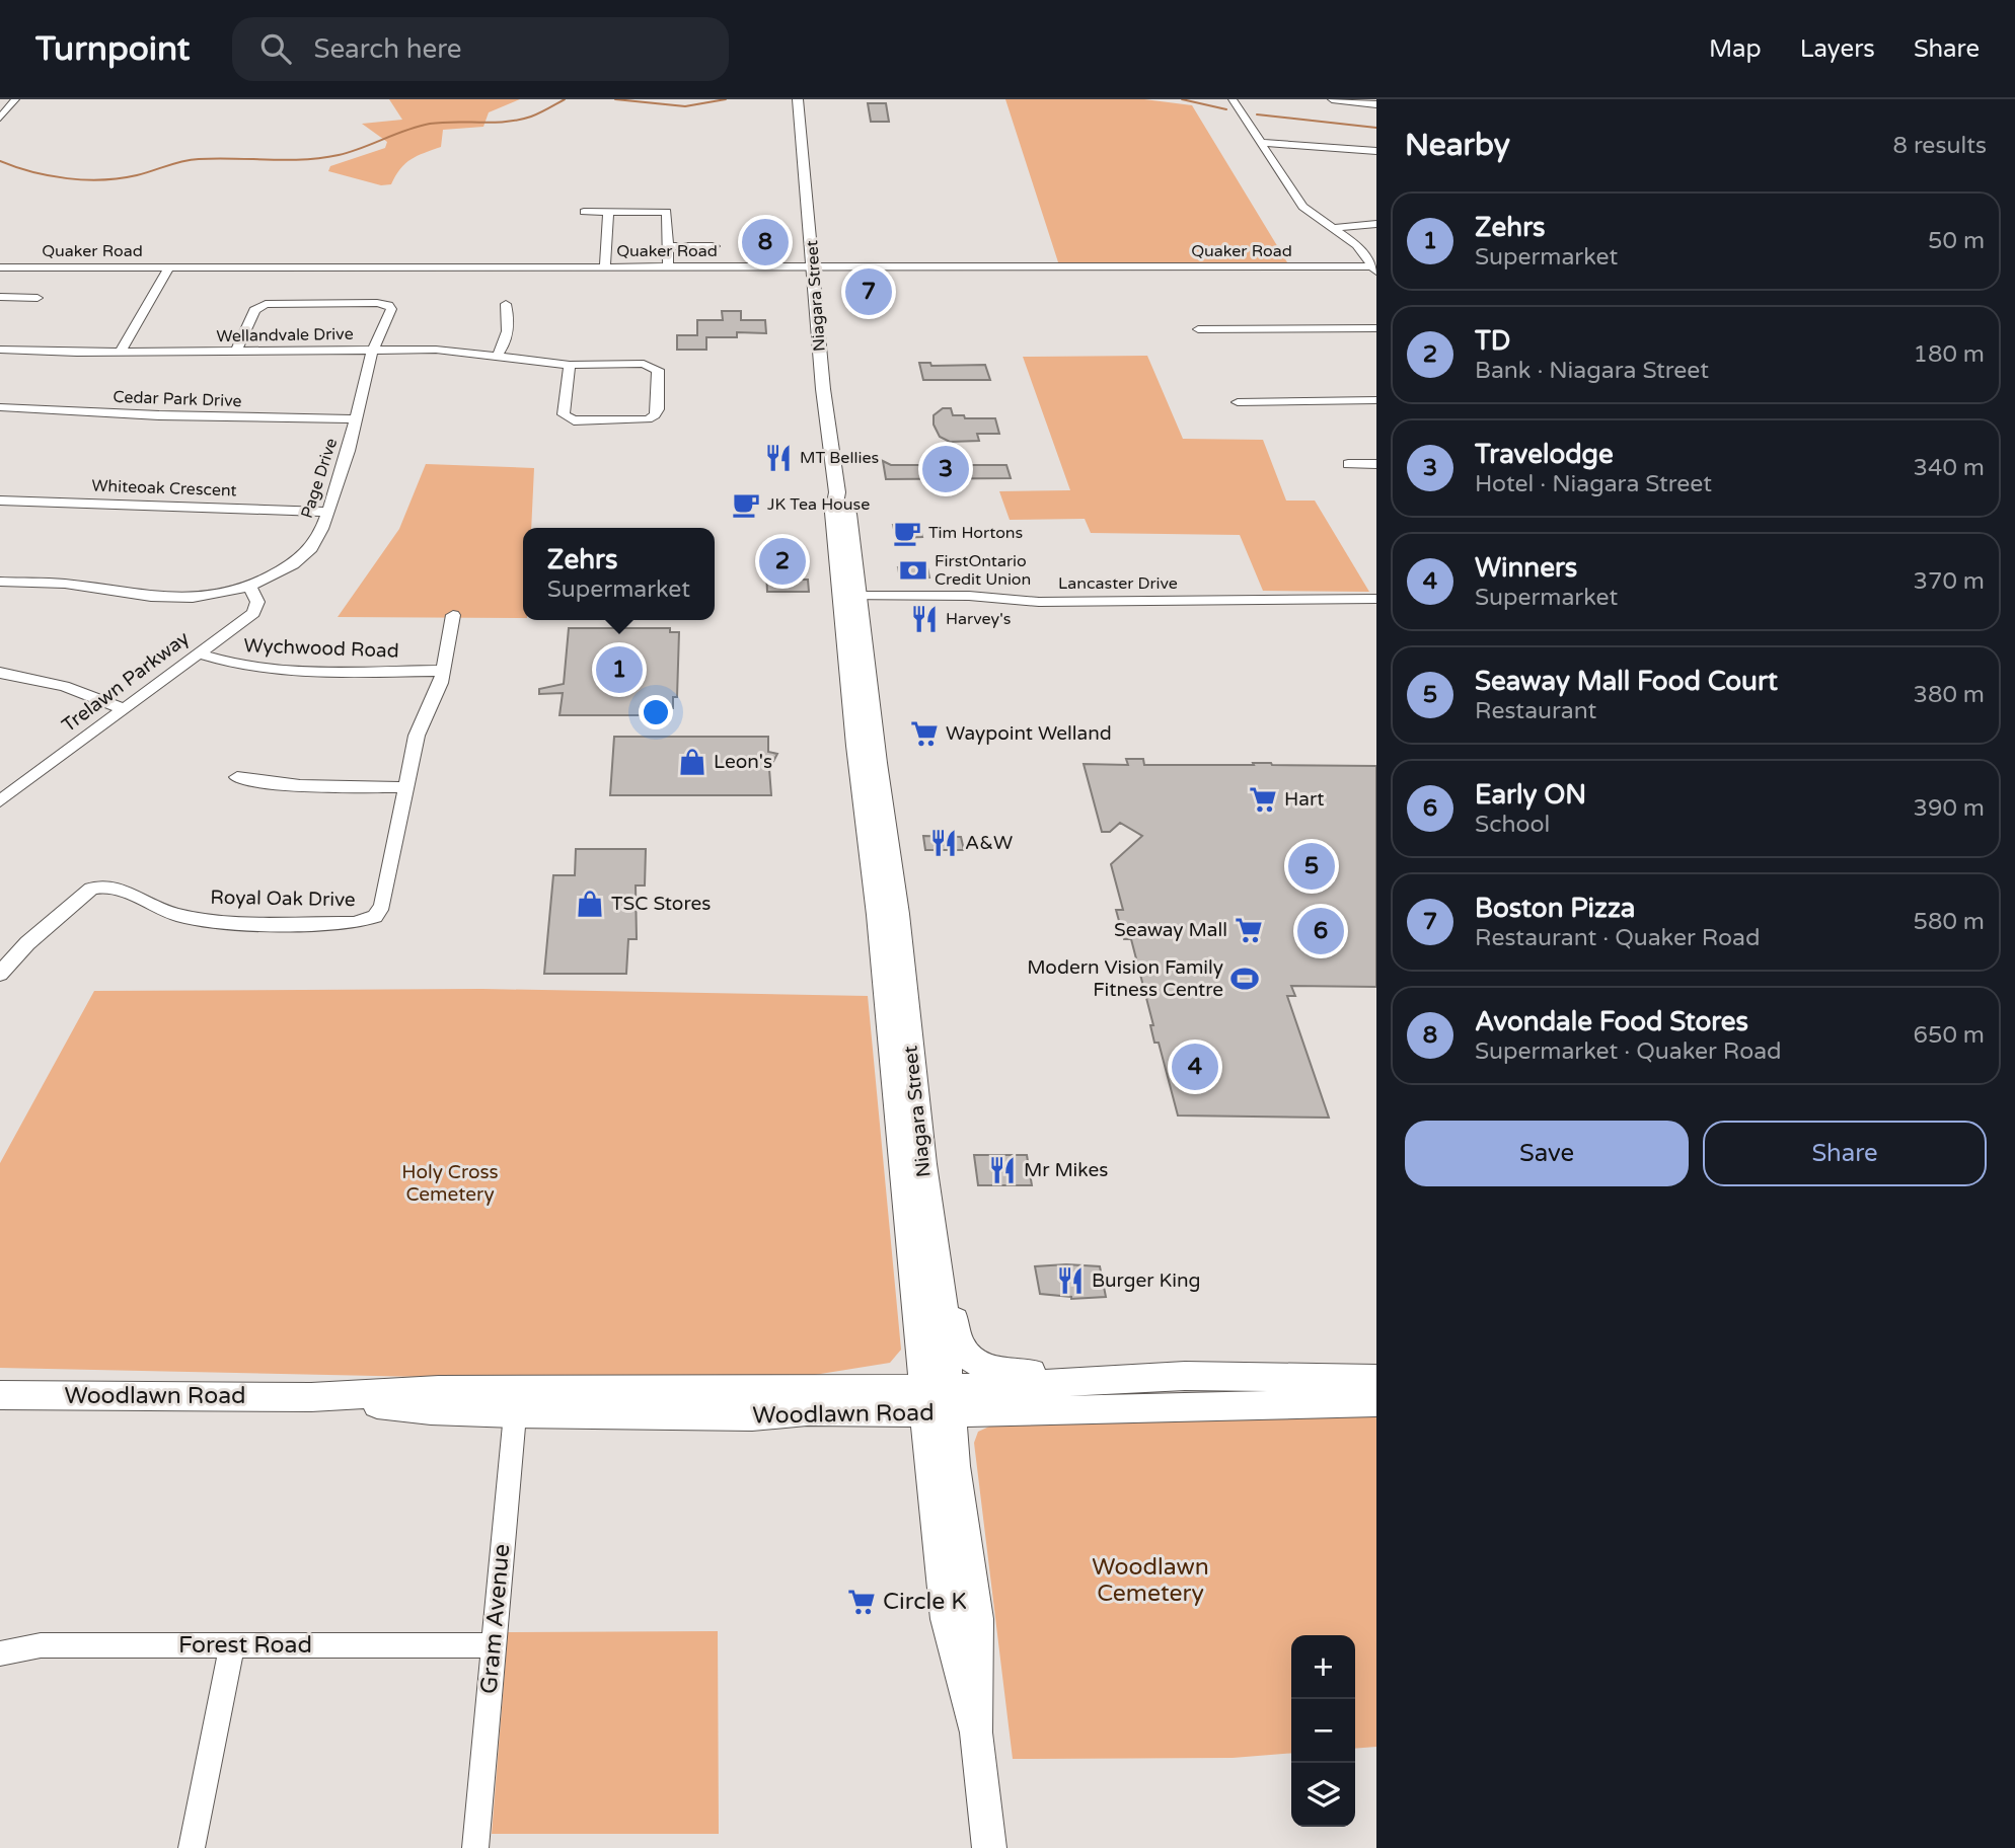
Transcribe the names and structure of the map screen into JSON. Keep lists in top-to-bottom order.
{
  "streets": {
    "main road": ["Niagara Street", "Woodlawn Road"],
    "street": [
      "Quaker Road",
      "Wellandvale Drive",
      "Cedar Park Drive",
      "Page Drive",
      "Whiteoak Crescent",
      "Lancaster Drive",
      "Wychwood Road",
      "Trelawn Parkway",
      "Royal Oak Drive",
      "Gram Avenue",
      "Forest Road"
    ]
  },
  "crossings": [
    ["Quaker Road", "Niagara Street"],
    ["Niagara Street", "Lancaster Drive"],
    ["Niagara Street", "Woodlawn Road"],
    ["Wellandvale Drive", "Page Drive"],
    ["Cedar Park Drive", "Page Drive"],
    ["Page Drive", "Whiteoak Crescent"],
    ["Page Drive", "Trelawn Parkway"],
    ["Wychwood Road", "Trelawn Parkway"],
    ["Wychwood Road", "Royal Oak Drive"],
    ["Woodlawn Road", "Gram Avenue"],
    ["Gram Avenue", "Forest Road"]
  ],
  "parks": ["Holy Cross Cemetery", "Woodlawn Cemetery"],
  "places": {
    "restaurant": [
      "MT Bellies",
      "Harvey's",
      "A&W",
      "Mr Mikes",
      "Burger King"
    ],
    "cafe": ["JK Tea House", "Tim Hortons"],
    "bank": ["FirstOntario Credit Union"],
    "supermarket": [
      "Waypoint Welland",
      "Hart",
      "Seaway Mall",
      "Circle K"
    ],
    "shop": ["Leon's", "TSC Stores"],
    "sports": ["Modern Vision Family Fitness Centre"]
  },
  "page": {
    "header": "Turnpoint",
    "search": "Search here",
    "nav": ["Map", "Layers", "Share"],
    "heading": ["Nearby", "8 results"],
    "list": [
      {
        "mark": "1",
        "name": "Zehrs",
        "note": "Supermarket",
        "value": "50 m"
      },
      {
        "mark": "2",
        "name": "TD",
        "note": "Bank · Niagara Street",
        "value": "180 m"
      },
      {
        "mark": "3",
        "name": "Travelodge",
        "note": "Hotel · Niagara Street",
        "value": "340 m"
      },
      {
        "mark": "4",
        "name": "Winners",
        "note": "Supermarket",
        "value": "370 m"
      },
      {
        "mark": "5",
        "name": "Seaway Mall Food Court",
        "note": "Restaurant",
        "value": "380 m"
      },
      {
        "mark": "6",
        "name": "Early ON",
        "note": "School",
        "value": "390 m"
      },
      {
        "mark": "7",
        "name": "Boston Pizza",
        "note": "Restaurant · Quaker Road",
        "value": "580 m"
      },
      {
        "mark": "8",
        "name": "Avondale Food Stores",
        "note": "Supermarket · Quaker Road",
        "value": "650 m"
      }
    ],
    "pins": [
      "8",
      "7",
      "3",
      "2",
      "1",
      "5",
      "6",
      "4"
    ],
    "popup": ["Zehrs", "Supermarket"],
    "buttons": ["Save", "Share"],
    "map_buttons": ["+", "−"]
  }
}
